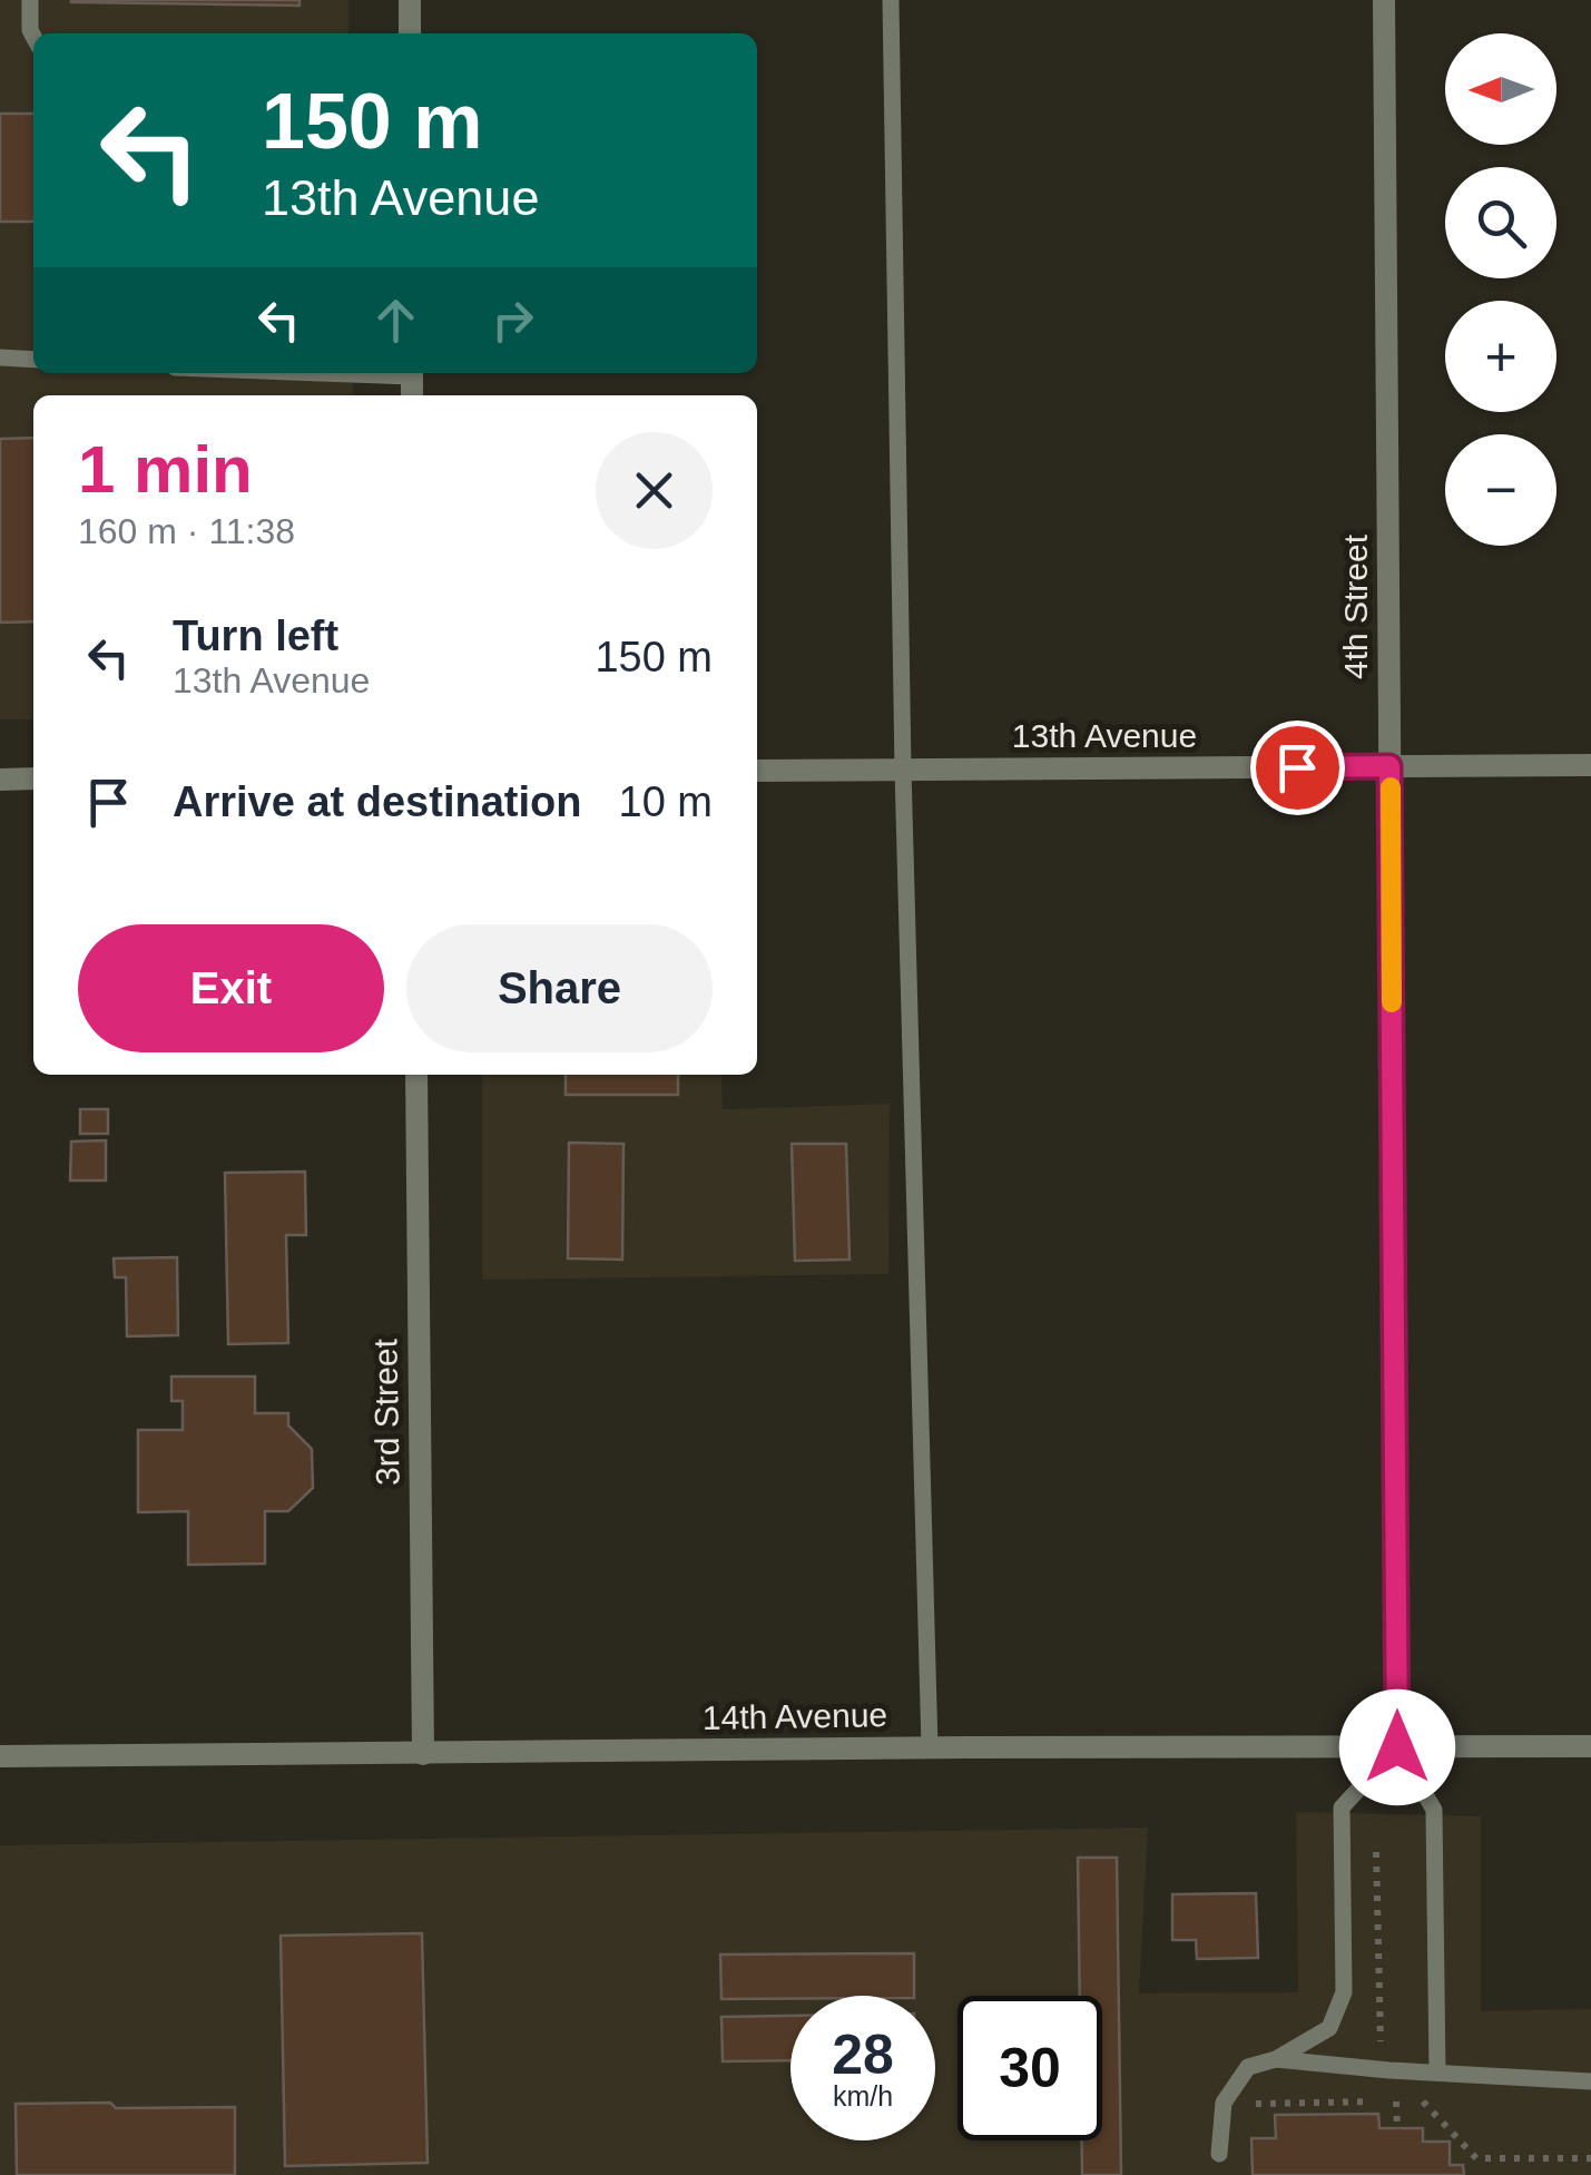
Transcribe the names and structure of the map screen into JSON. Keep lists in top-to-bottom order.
{
  "streets": {
    "street": [
      "4th Street",
      "13th Avenue",
      "3rd Street",
      "14th Avenue"
    ]
  },
  "crossings": [
    ["4th Street", "13th Avenue"],
    ["4th Street", "14th Avenue"],
    ["3rd Street", "14th Avenue"]
  ],
  "north": "left",
  "page": {
    "map_buttons": ["+", "−"],
    "turn": ["150 m", "13th Avenue"],
    "heading": ["1 min", "160 m · 11:38"],
    "list": [
      {
        "name": "Turn left",
        "note": "13th Avenue",
        "value": "150 m"
      },
      {
        "name": "Arrive at destination",
        "value": "10 m"
      }
    ],
    "buttons": ["Exit", "Share"],
    "speed": "28 km/h",
    "limit": "30"
  }
}
